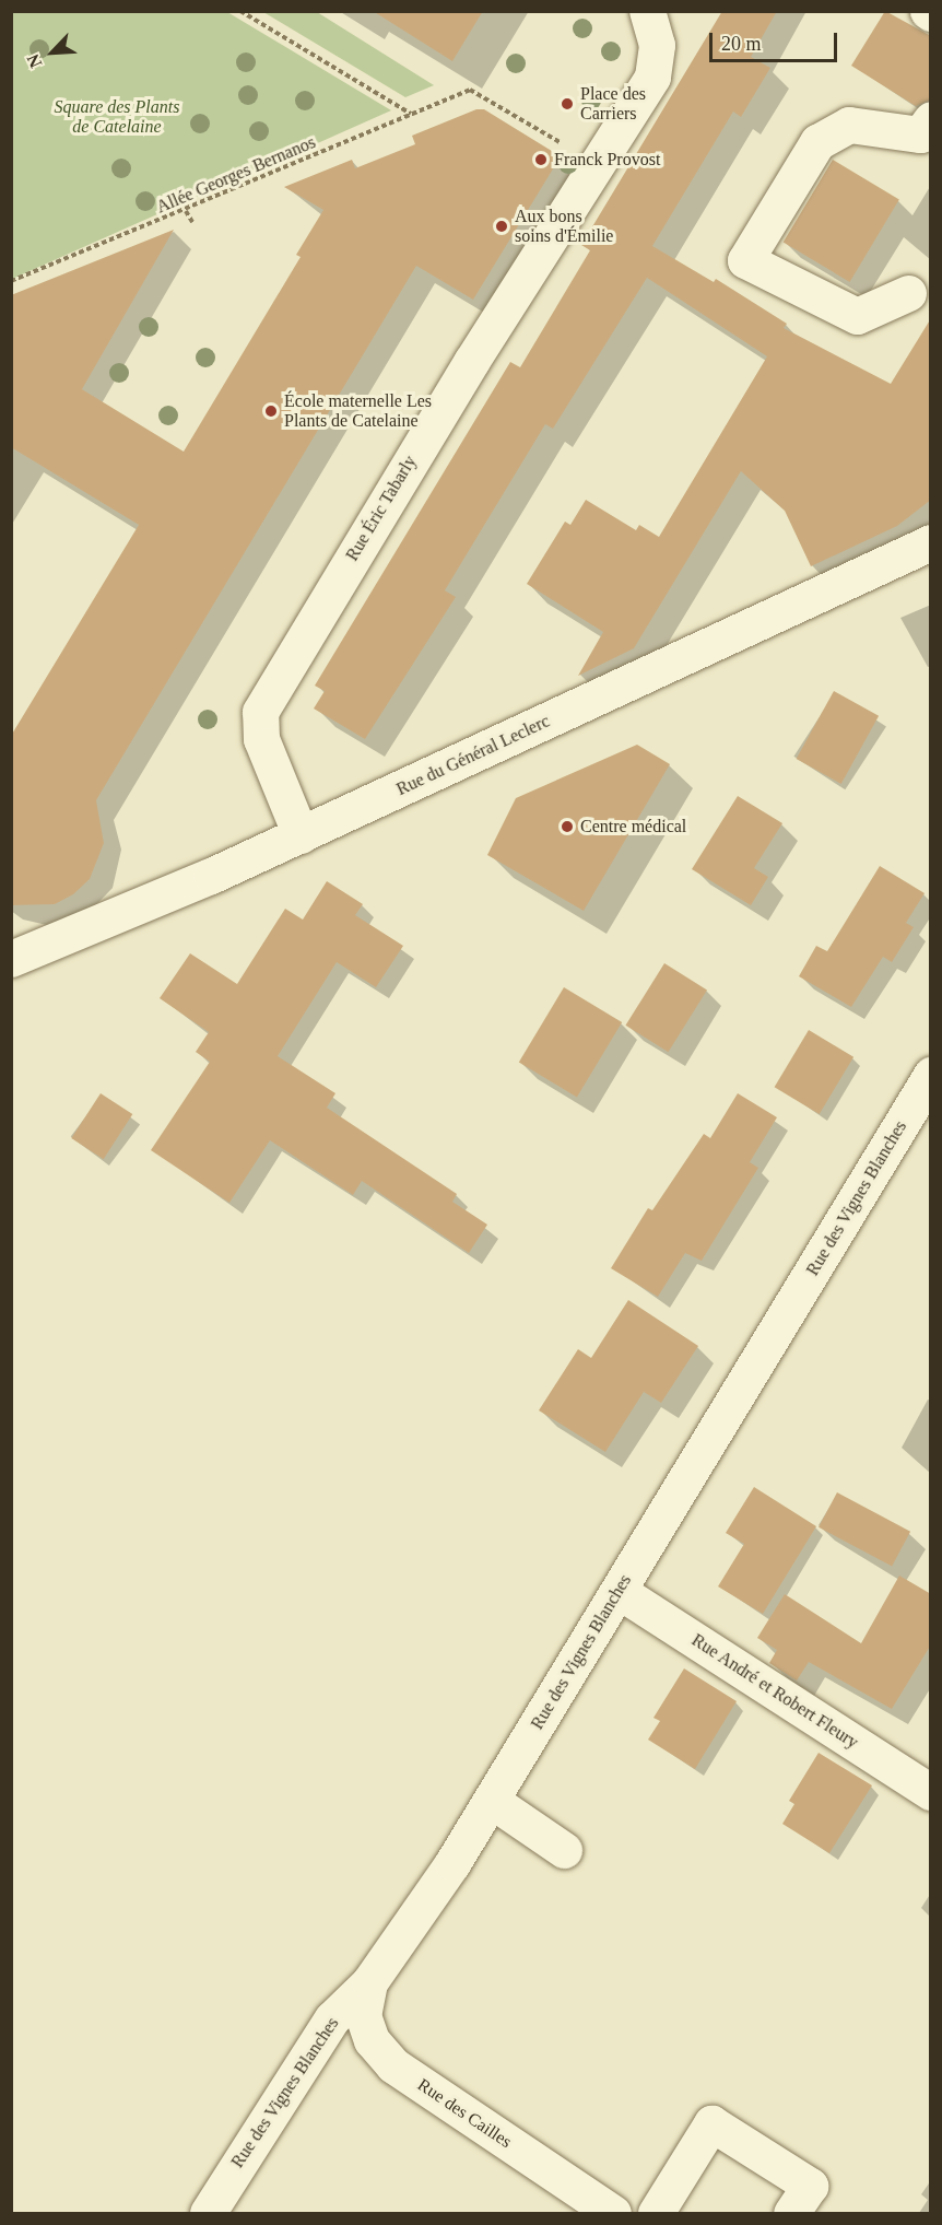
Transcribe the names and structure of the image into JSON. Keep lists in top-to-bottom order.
{
  "streets": {
    "street": [
      "Rue Éric Tabarly",
      "Rue du Général Leclerc",
      "Rue des Vignes Blanches",
      "Rue André et Robert Fleury",
      "Rue des Cailles"
    ],
    "path": ["Allée Georges Bernanos"]
  },
  "crossings": [
    ["Allée Georges Bernanos", "Rue Éric Tabarly"],
    ["Rue Éric Tabarly", "Rue du Général Leclerc"],
    ["Rue des Vignes Blanches", "Rue André et Robert Fleury"],
    ["Rue des Vignes Blanches", "Rue des Cailles"]
  ],
  "parks": ["Square des Plants de Catelaine"],
  "places": [
    "Place des Carriers",
    "Franck Provost",
    "Aux bons soins d'Émilie",
    "École maternelle Les Plants de Catelaine",
    "Centre médical"
  ],
  "scale_bar": "20 m",
  "north": "bottom left"
}
